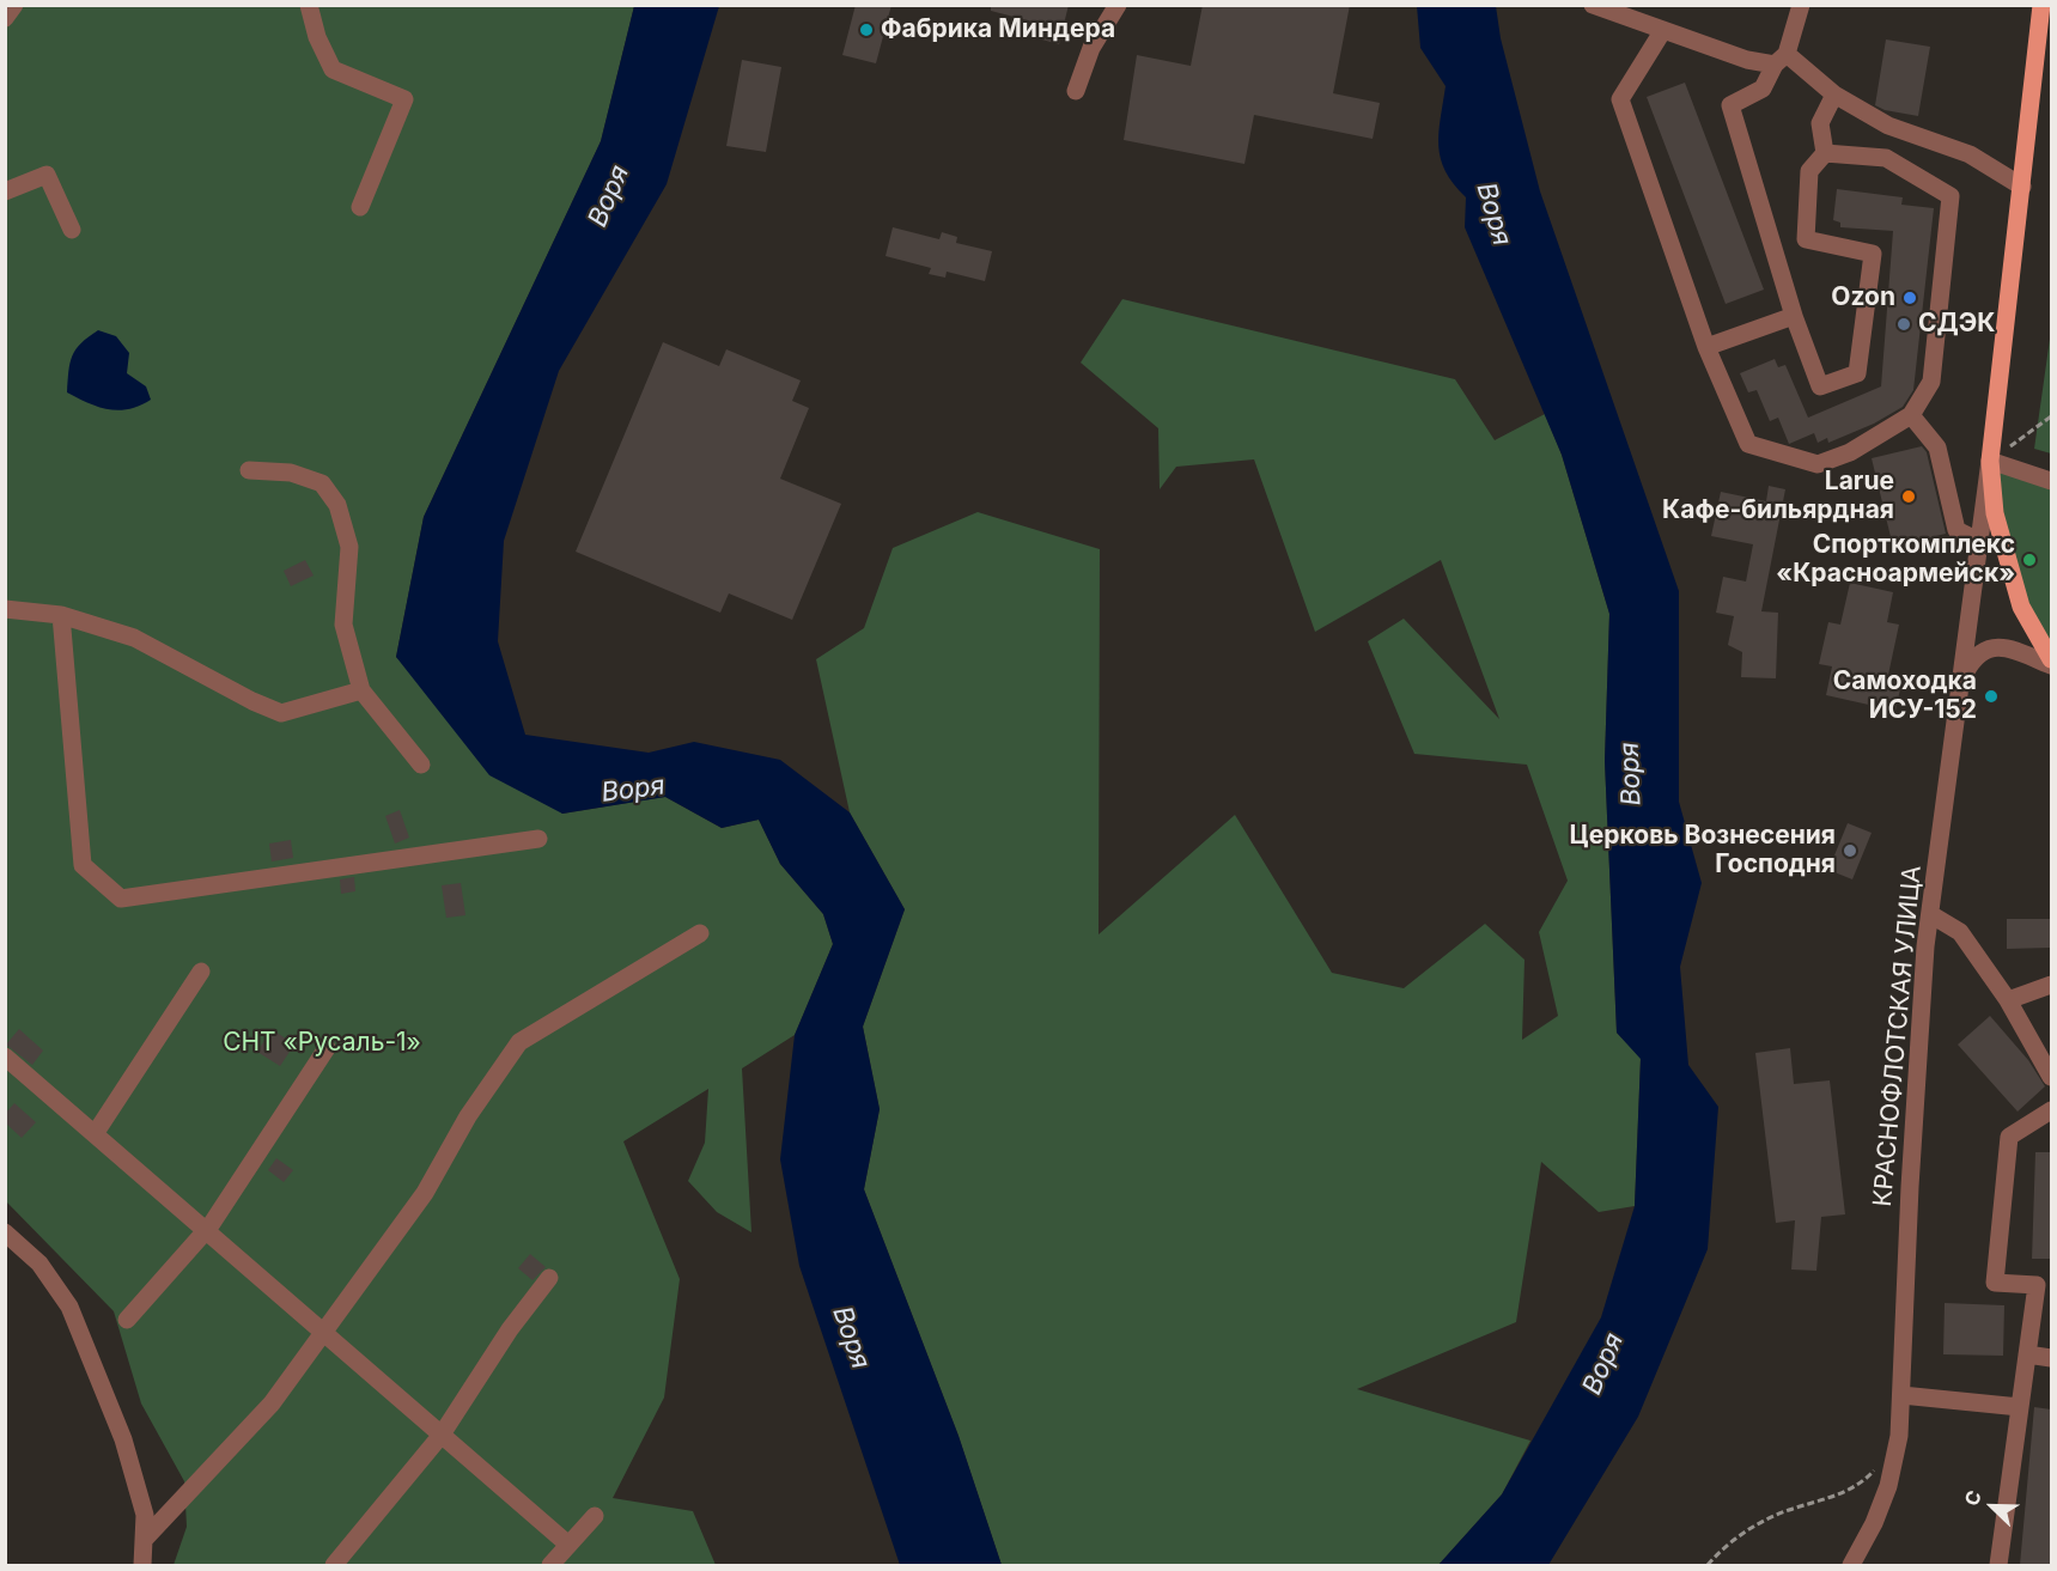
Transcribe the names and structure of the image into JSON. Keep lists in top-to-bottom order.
{
  "streets": {
    "street": ["КРАСНОФЛОТСКАЯ УЛИЦА"]
  },
  "water": ["Воря"],
  "parks": ["СНТ «Русаль-1»"],
  "places": [
    "Фабрика Миндера",
    "Ozon",
    "СДЭК",
    "Larue Кафе-бильярдная",
    "Спорткомплекс «Красноармейск»",
    "Самоходка ИСУ-152",
    "Церковь Вознесения Господня"
  ],
  "north": "top left"
}
